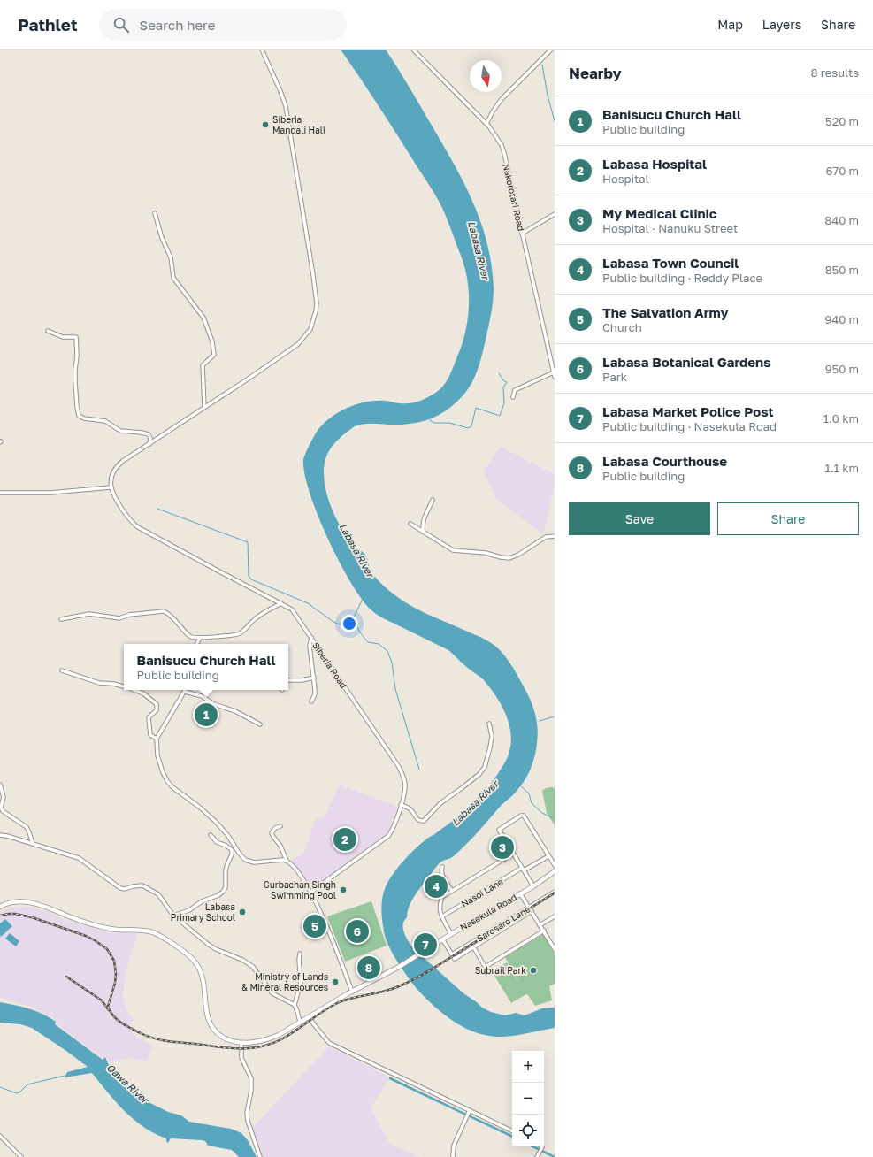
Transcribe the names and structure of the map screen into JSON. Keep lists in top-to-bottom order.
{
  "streets": {
    "main road": ["Nasekula Road"],
    "street": [
      "Nakorotari Road",
      "Siberia Road",
      "Nasoi Lane",
      "Sarosaro Lane"
    ]
  },
  "water": ["Labasa River", "Qawa River"],
  "places": [
    "Siberia Mandali Hall",
    "Gurbachan Singh Swimming Pool",
    "Labasa Primary School",
    "Subrail Park",
    "Ministry of Lands & Mineral Resources"
  ],
  "north": "bottom",
  "page": {
    "header": "Pathlet",
    "search": "Search here",
    "nav": ["Map", "Layers", "Share"],
    "heading": ["Nearby", "8 results"],
    "list": [
      {
        "mark": "1",
        "name": "Banisucu Church Hall",
        "note": "Public building",
        "value": "520 m"
      },
      {
        "mark": "2",
        "name": "Labasa Hospital",
        "note": "Hospital",
        "value": "670 m"
      },
      {
        "mark": "3",
        "name": "My Medical Clinic",
        "note": "Hospital · Nanuku Street",
        "value": "840 m"
      },
      {
        "mark": "4",
        "name": "Labasa Town Council",
        "note": "Public building · Reddy Place",
        "value": "850 m"
      },
      {
        "mark": "5",
        "name": "The Salvation Army",
        "note": "Church",
        "value": "940 m"
      },
      {
        "mark": "6",
        "name": "Labasa Botanical Gardens",
        "note": "Park",
        "value": "950 m"
      },
      {
        "mark": "7",
        "name": "Labasa Market Police Post",
        "note": "Public building · Nasekula Road",
        "value": "1.0 km"
      },
      {
        "mark": "8",
        "name": "Labasa Courthouse",
        "note": "Public building",
        "value": "1.1 km"
      }
    ],
    "buttons": ["Save", "Share"],
    "popup": ["Banisucu Church Hall", "Public building"],
    "pins": [
      "1",
      "2",
      "3",
      "4",
      "5",
      "6",
      "7",
      "8"
    ],
    "map_buttons": ["+", "−"]
  }
}
